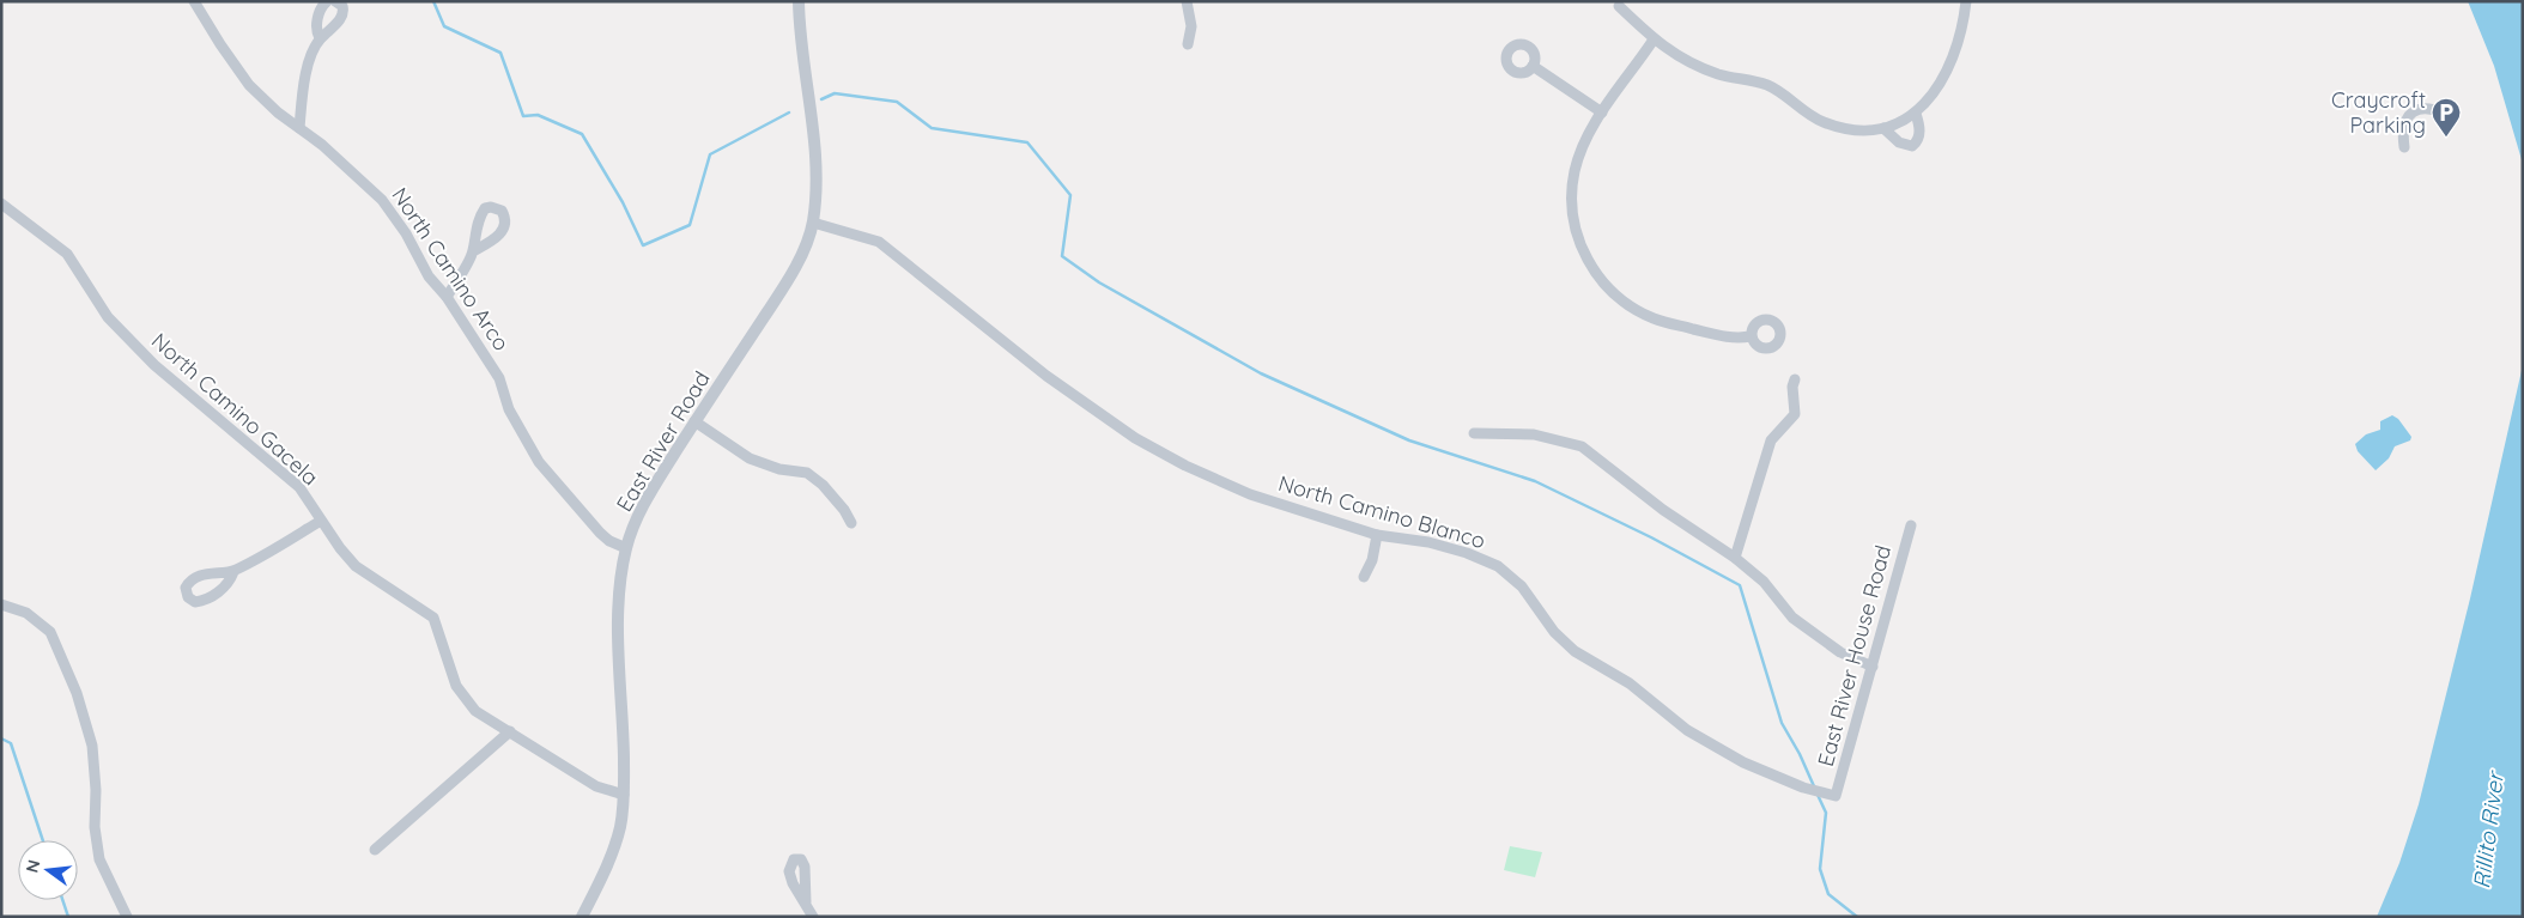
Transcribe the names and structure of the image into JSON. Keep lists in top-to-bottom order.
{
  "streets": {
    "street": [
      "North Camino Arco",
      "North Camino Gacela",
      "East River Road",
      "North Camino Blanco",
      "East River House Road"
    ]
  },
  "crossings": [
    ["North Camino Arco", "East River Road"],
    ["North Camino Gacela", "East River Road"],
    ["East River Road", "North Camino Blanco"],
    ["North Camino Blanco", "East River House Road"]
  ],
  "water": ["Rillito River"],
  "places": {
    "parking": ["Craycroft Parking"]
  },
  "north": "left"
}
